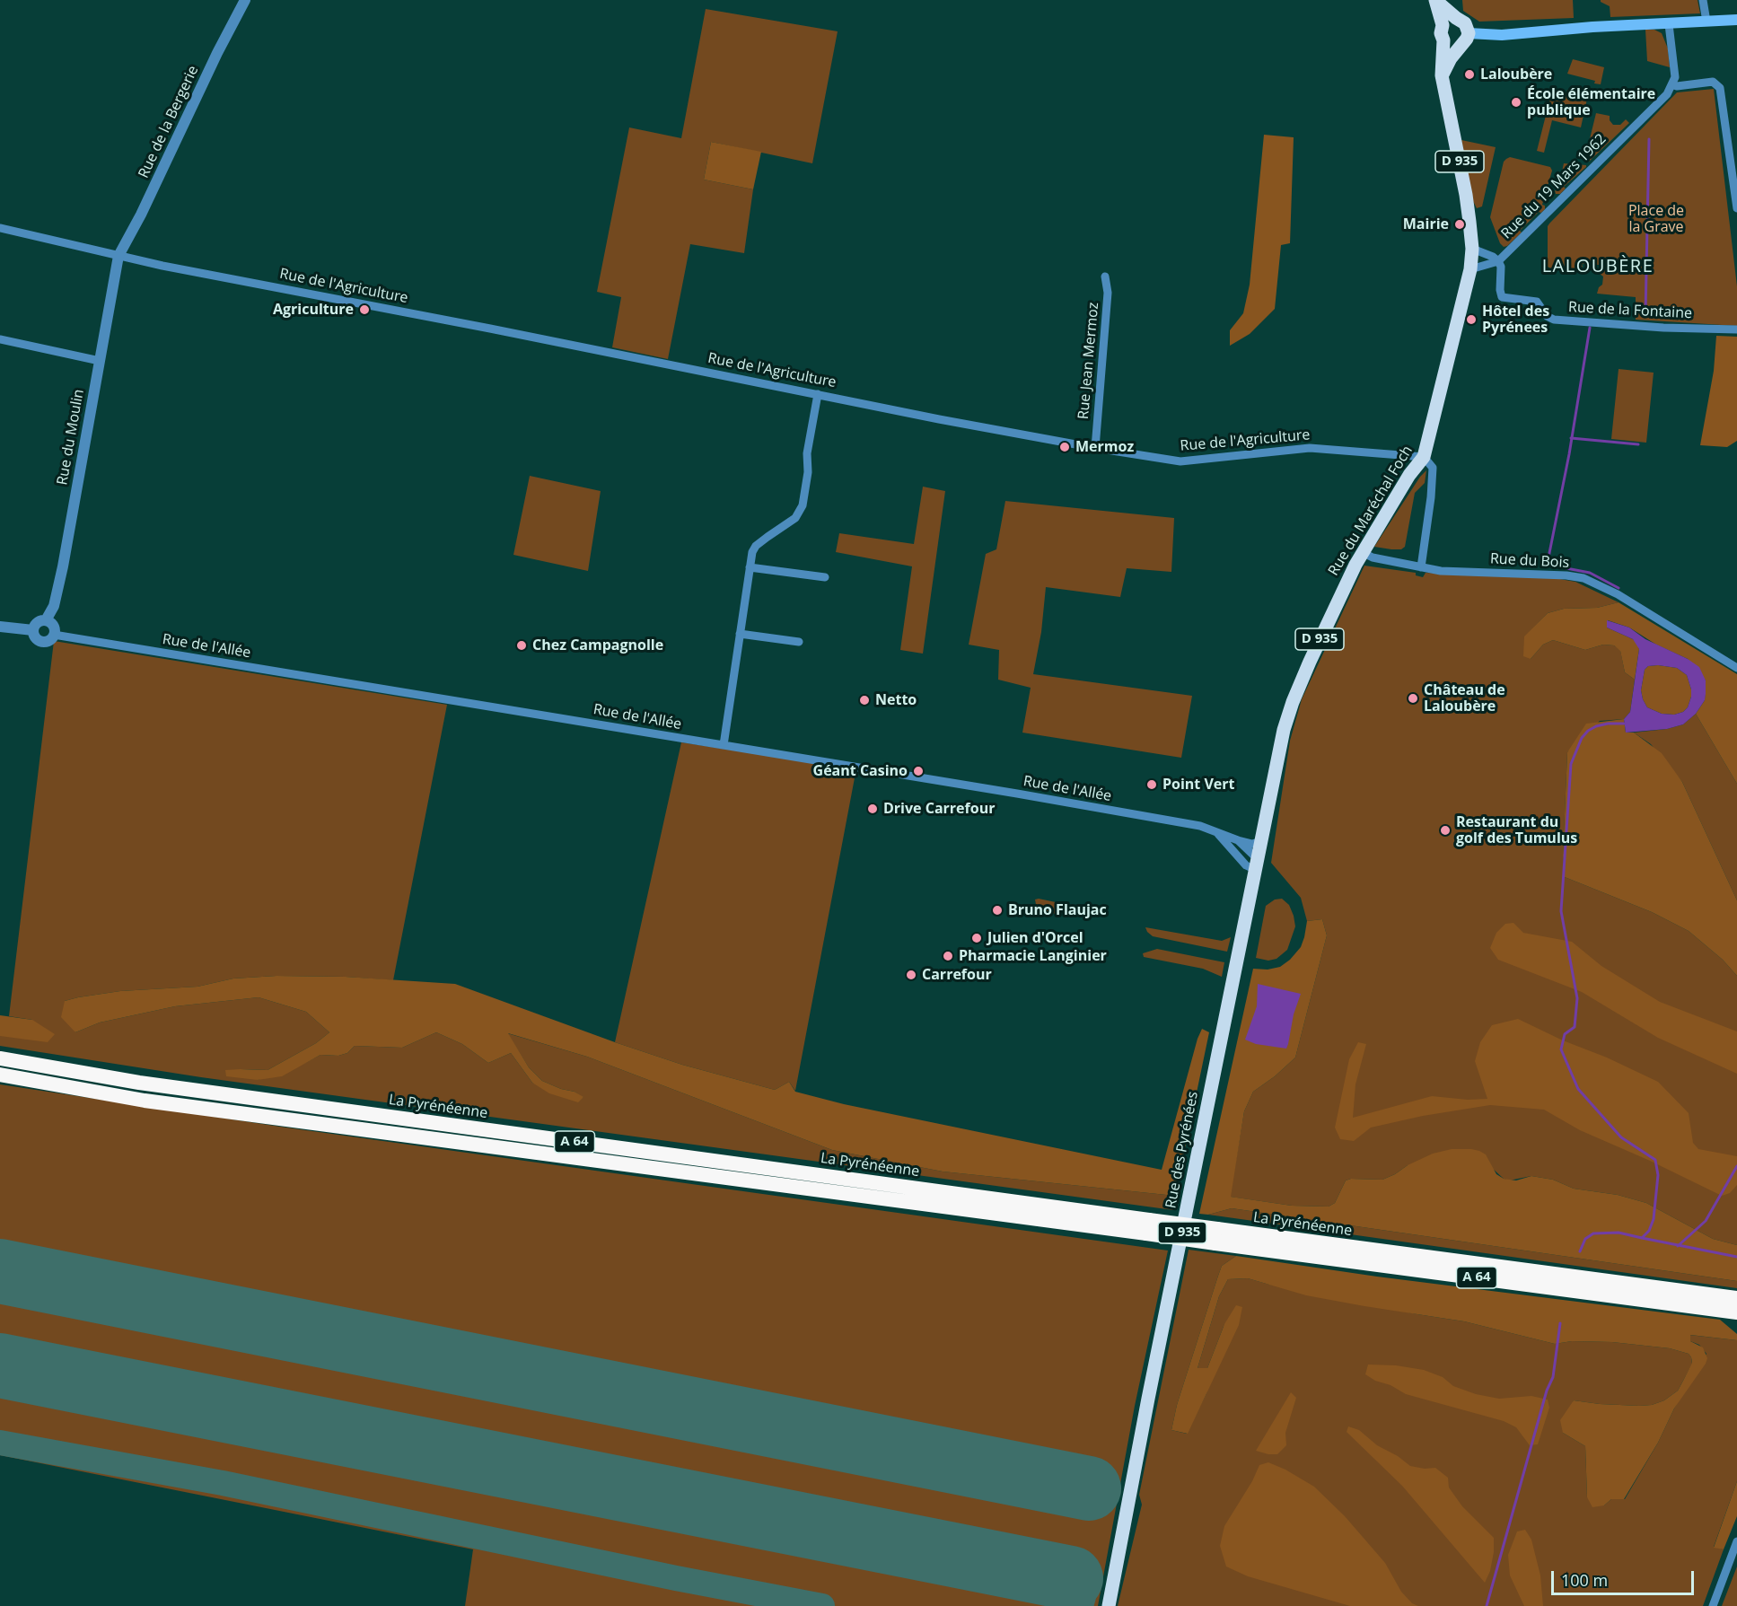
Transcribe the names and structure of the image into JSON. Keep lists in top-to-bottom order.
{
  "streets": {
    "highway": ["La Pyrénéenne", "A 64"],
    "main road": ["D 935", "Rue du Maréchal Foch", "Rue des Pyrénées"],
    "street": [
      "Rue de la Bergerie",
      "Rue du 19 Mars 1962",
      "Rue de l'Agriculture",
      "Rue de la Fontaine",
      "Rue Jean Mermoz",
      "Rue du Moulin",
      "Rue du Bois",
      "Rue de l'Allée"
    ]
  },
  "crossings": [
    ["Rue de la Bergerie", "Rue de l'Agriculture"],
    ["Rue de la Bergerie", "Rue du Moulin"],
    ["Rue du 19 Mars 1962", "Rue de la Fontaine"],
    ["Rue du 19 Mars 1962", "Rue du Maréchal Foch"],
    ["Rue de l'Agriculture", "Rue Jean Mermoz"],
    ["Rue de l'Agriculture", "Rue du Moulin"],
    ["Rue de l'Agriculture", "Rue du Maréchal Foch"],
    ["Rue du Moulin", "Rue de l'Allée"],
    ["Rue du Maréchal Foch", "Rue du Bois"],
    ["Rue du Maréchal Foch", "Rue de l'Allée"],
    ["Rue du Maréchal Foch", "Rue des Pyrénées"],
    ["Rue de l'Allée", "Rue des Pyrénées"]
  ],
  "districts": ["LALOUBÈRE"],
  "parks": ["Place de la Grave"],
  "places": [
    "Laloubère",
    "École élémentaire publique",
    "Mairie",
    "Agriculture",
    "Hôtel des Pyrénees",
    "Mermoz",
    "Chez Campagnolle",
    "Château de Laloubère",
    "Netto",
    "Géant Casino",
    "Point Vert",
    "Drive Carrefour",
    "Restaurant du golf des Tumulus",
    "Bruno Flaujac",
    "Julien d'Orcel",
    "Pharmacie Langinier",
    "Carrefour"
  ],
  "scale_bar": "100 m"
}
